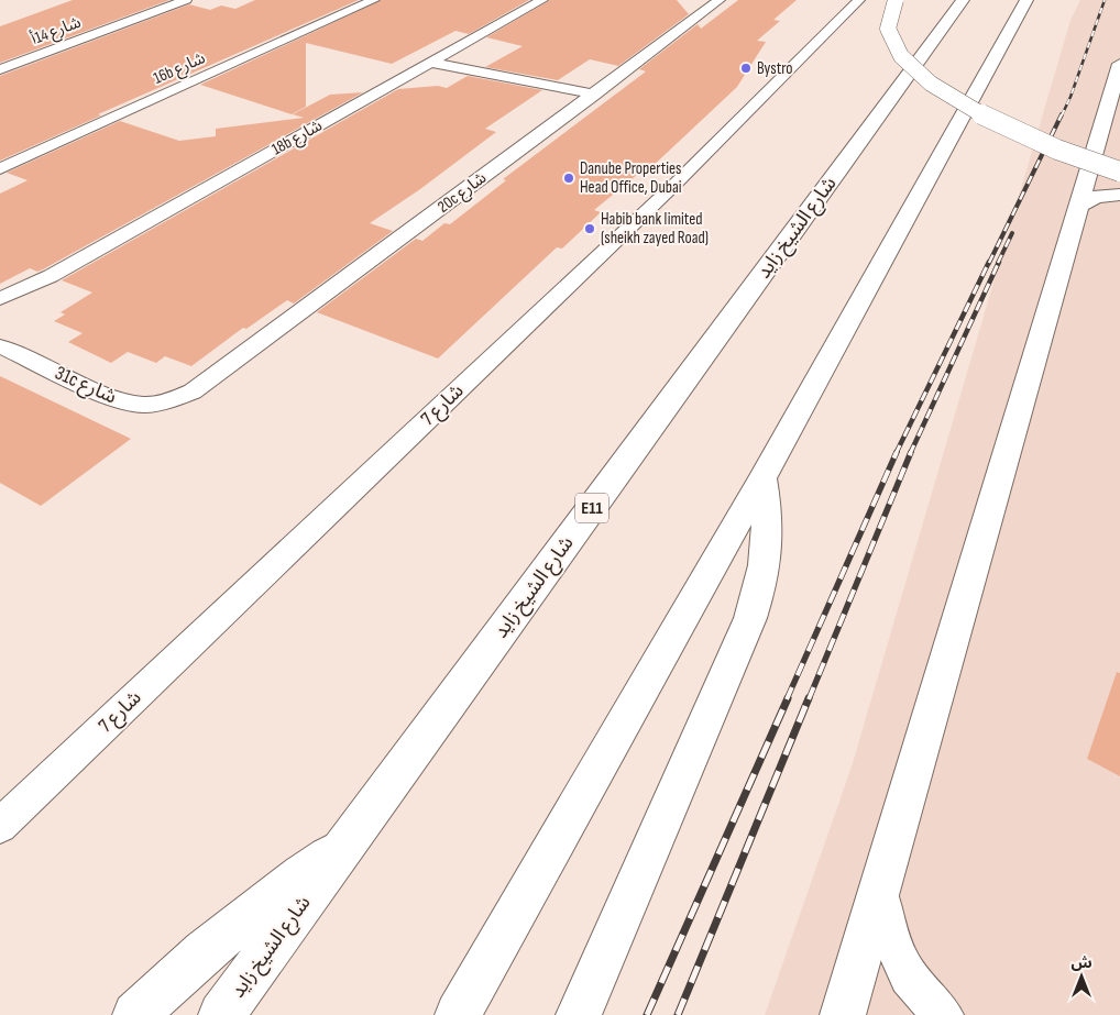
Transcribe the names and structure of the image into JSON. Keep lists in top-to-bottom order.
{
  "streets": {
    "main road": ["شارع الشيخ زايد", "E11"],
    "street": [
      "شارع 14أ",
      "16b شارع",
      "18b شارع",
      "20c شارع",
      "31c شارع",
      "شارع 7"
    ]
  },
  "crossings": [
    ["20c شارع", "31c شارع"]
  ],
  "places": ["Bystro", "Danube Properties Head Office, Dubai", "Habib bank limited (sheikh zayed Road)"],
  "north": "top"
}
